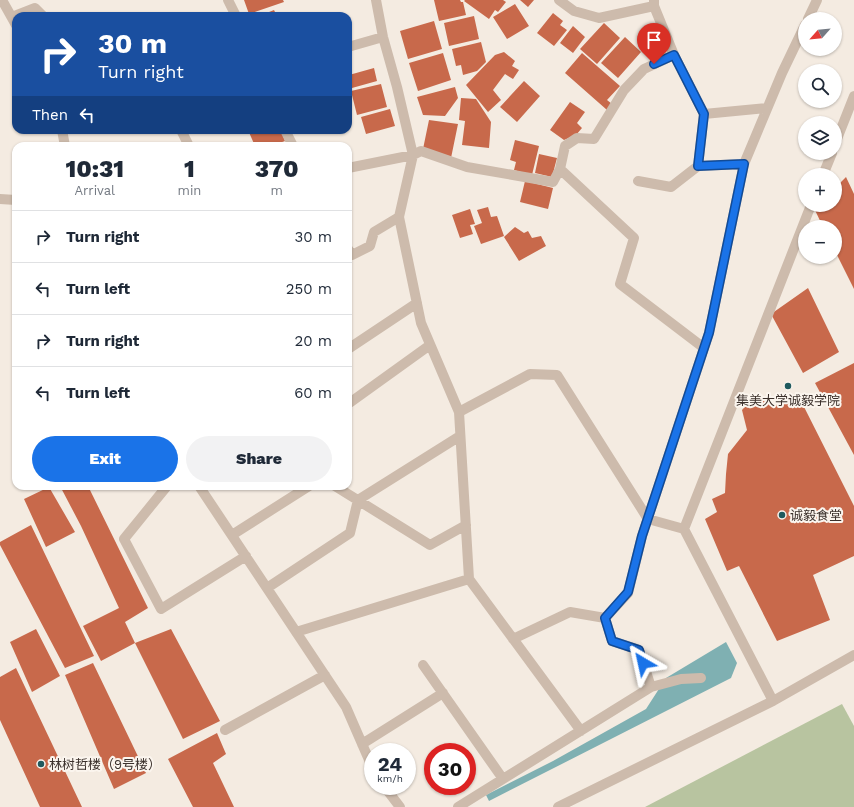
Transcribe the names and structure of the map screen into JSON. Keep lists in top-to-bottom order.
{
  "places": ["集美大学诚毅学院", "诚毅食堂", "林树哲楼（9号楼）"],
  "north": "bottom left",
  "page": {
    "map_buttons": ["+", "−"],
    "turn": ["30 m", "Turn right"],
    "then": "Then",
    "eta": [
      "10:31",
      "Arrival",
      "1",
      "min",
      "370",
      "m"
    ],
    "list": [
      {
        "name": "Turn right",
        "value": "30 m"
      },
      {
        "name": "Turn left",
        "value": "250 m"
      },
      {
        "name": "Turn right",
        "value": "20 m"
      },
      {
        "name": "Turn left",
        "value": "60 m"
      }
    ],
    "buttons": ["Exit", "Share"],
    "speed": "24 km/h",
    "limit": "30"
  }
}
